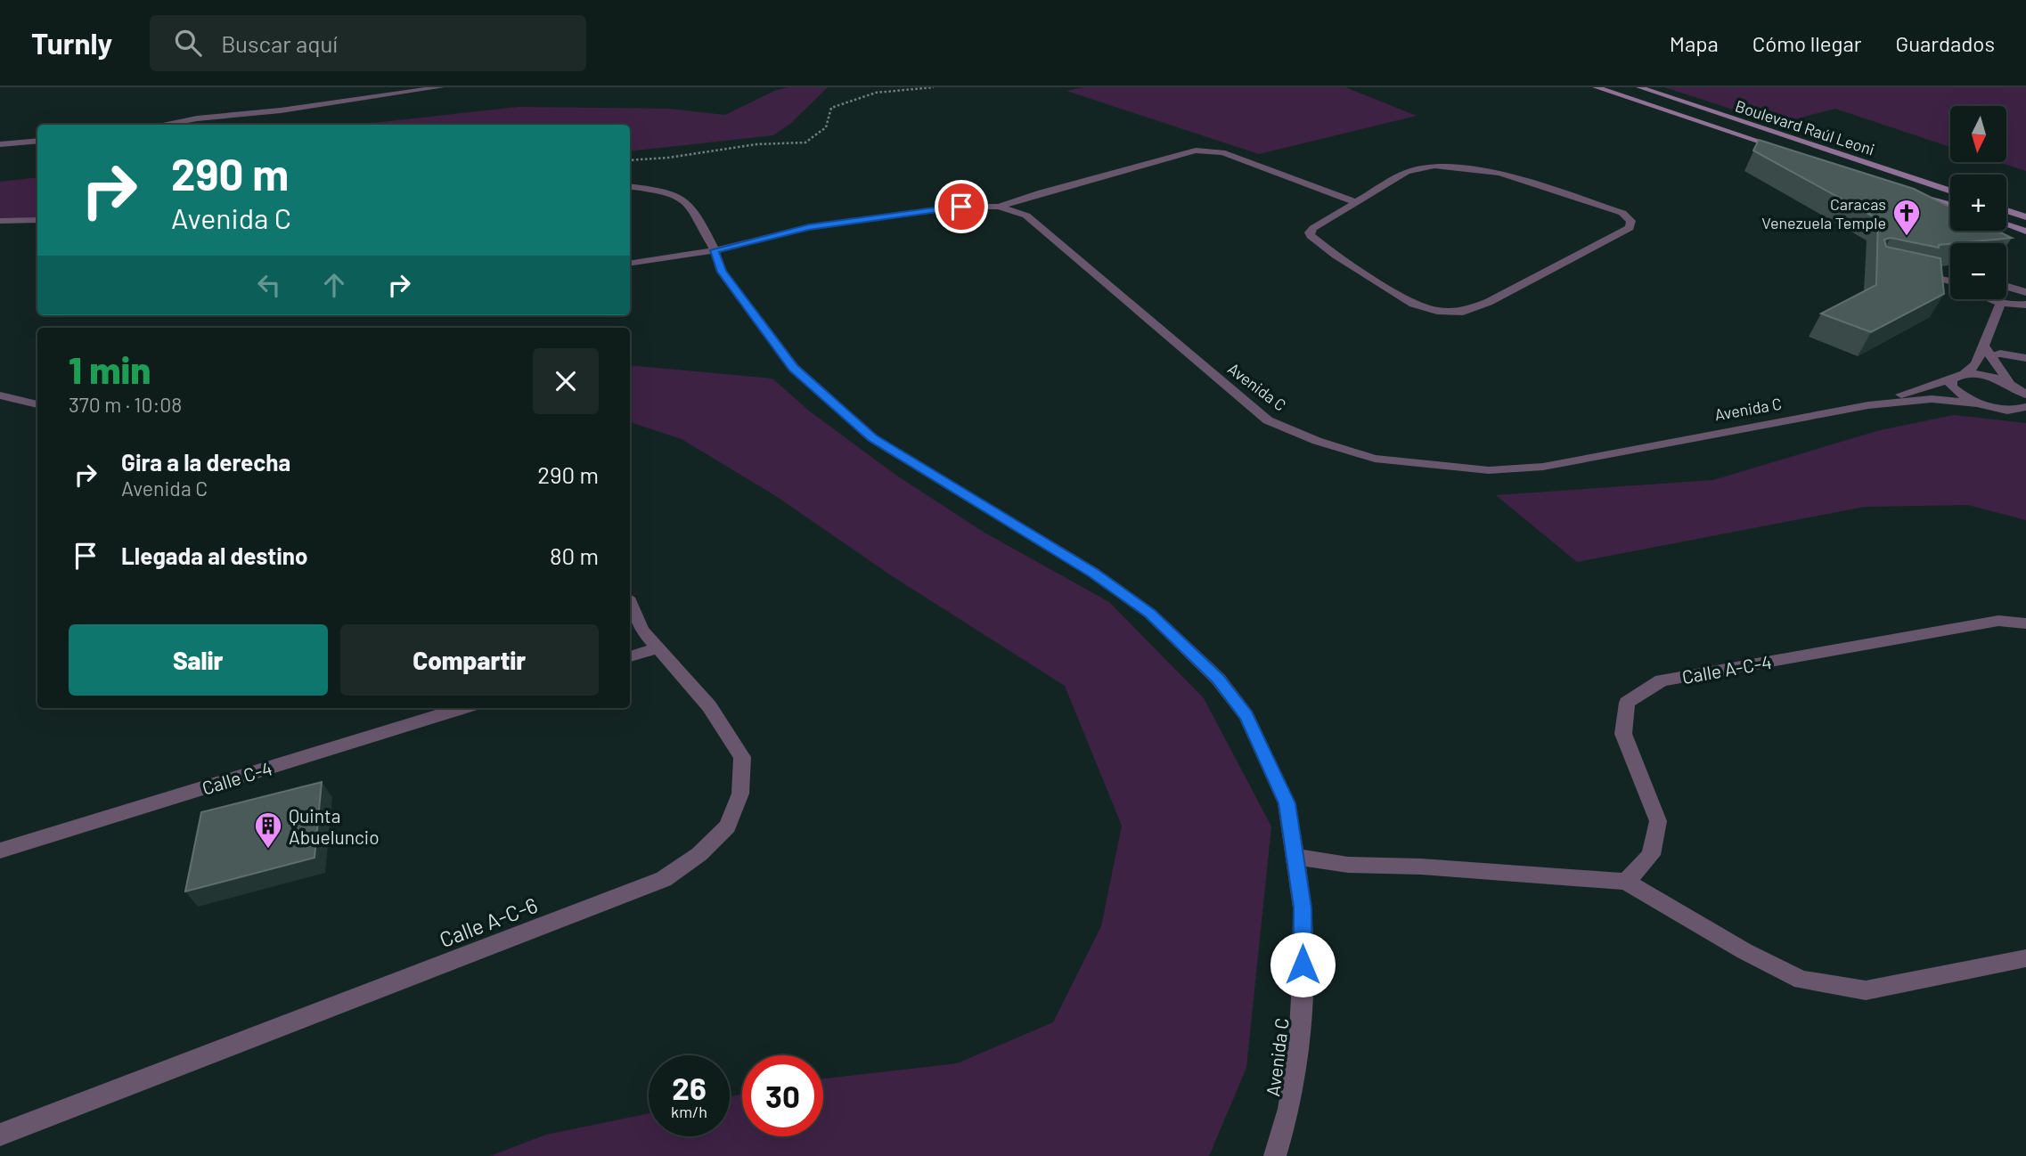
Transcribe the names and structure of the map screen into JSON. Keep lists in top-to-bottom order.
{
  "streets": {
    "main road": ["Boulevard Raúl Leoni"],
    "street": [
      "Avenida C",
      "Calle A-C-4",
      "Calle C-4",
      "Calle A-C-6"
    ]
  },
  "places": {
    "church": ["Caracas Venezuela Temple"],
    "building": ["Quinta Abueluncio"]
  },
  "north": "bottom",
  "page": {
    "header": "Turnly",
    "search": "Buscar aquí",
    "nav": ["Mapa", "Cómo llegar", "Guardados"],
    "map_buttons": ["+", "−"],
    "turn": ["290 m", "Avenida C"],
    "heading": ["1 min", "370 m · 10:08"],
    "list": [
      {
        "name": "Gira a la derecha",
        "note": "Avenida C",
        "value": "290 m"
      },
      {
        "name": "Llegada al destino",
        "value": "80 m"
      }
    ],
    "buttons": ["Salir", "Compartir"],
    "speed": "26 km/h",
    "limit": "30"
  }
}
